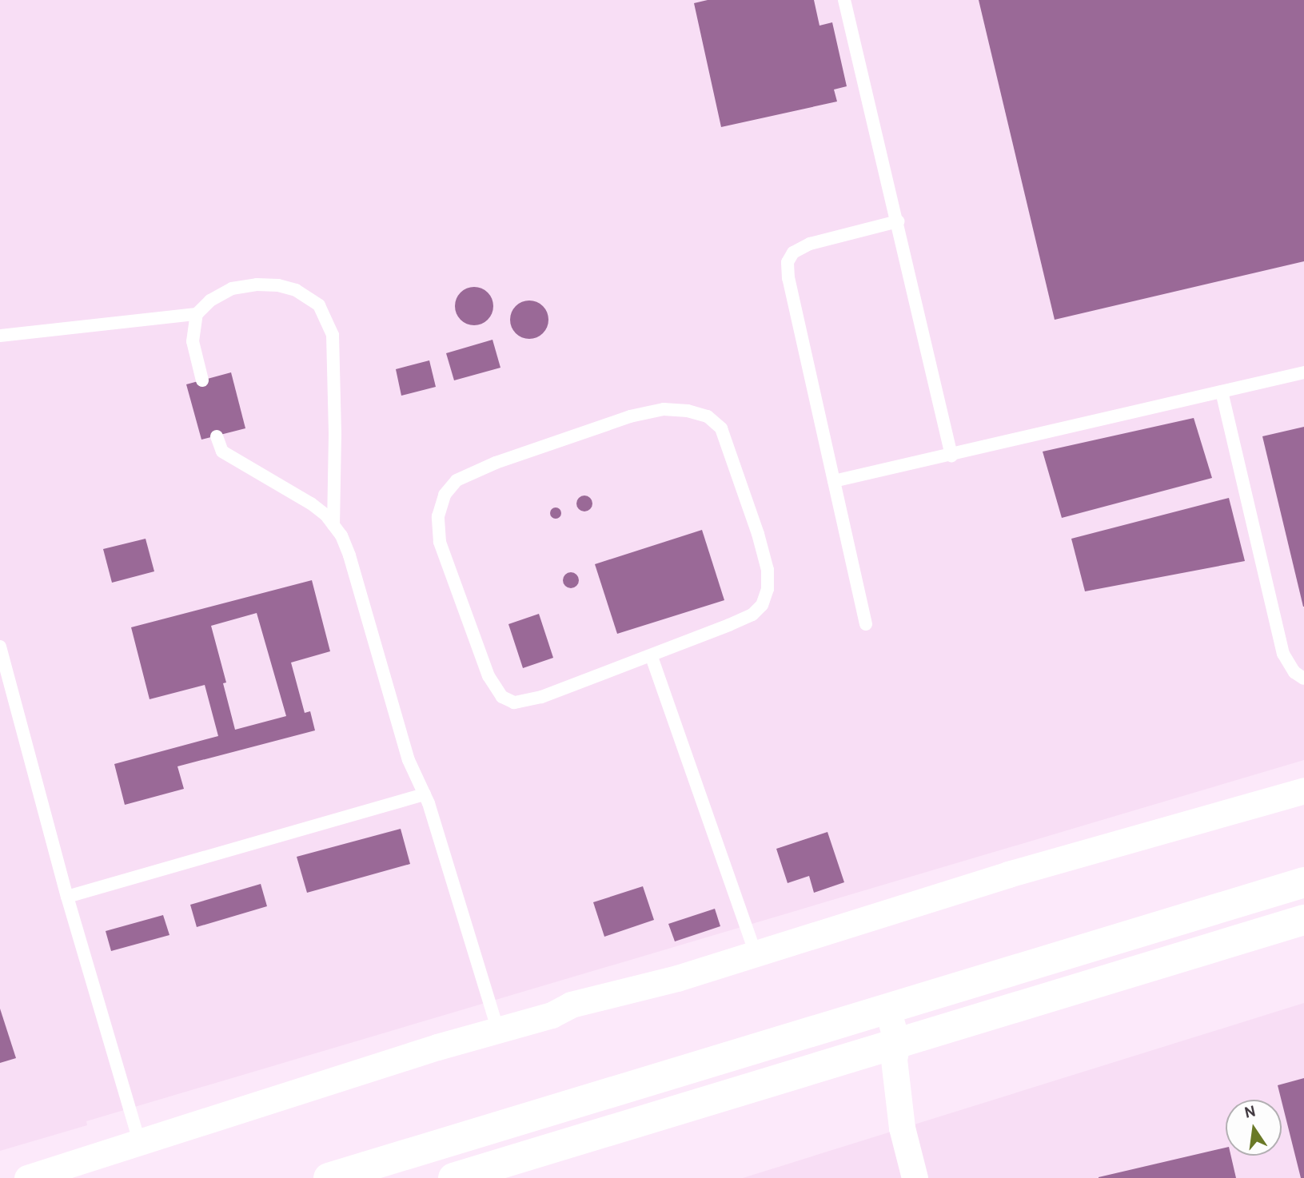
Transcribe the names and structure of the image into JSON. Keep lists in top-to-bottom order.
{
  "north": "top"
}
